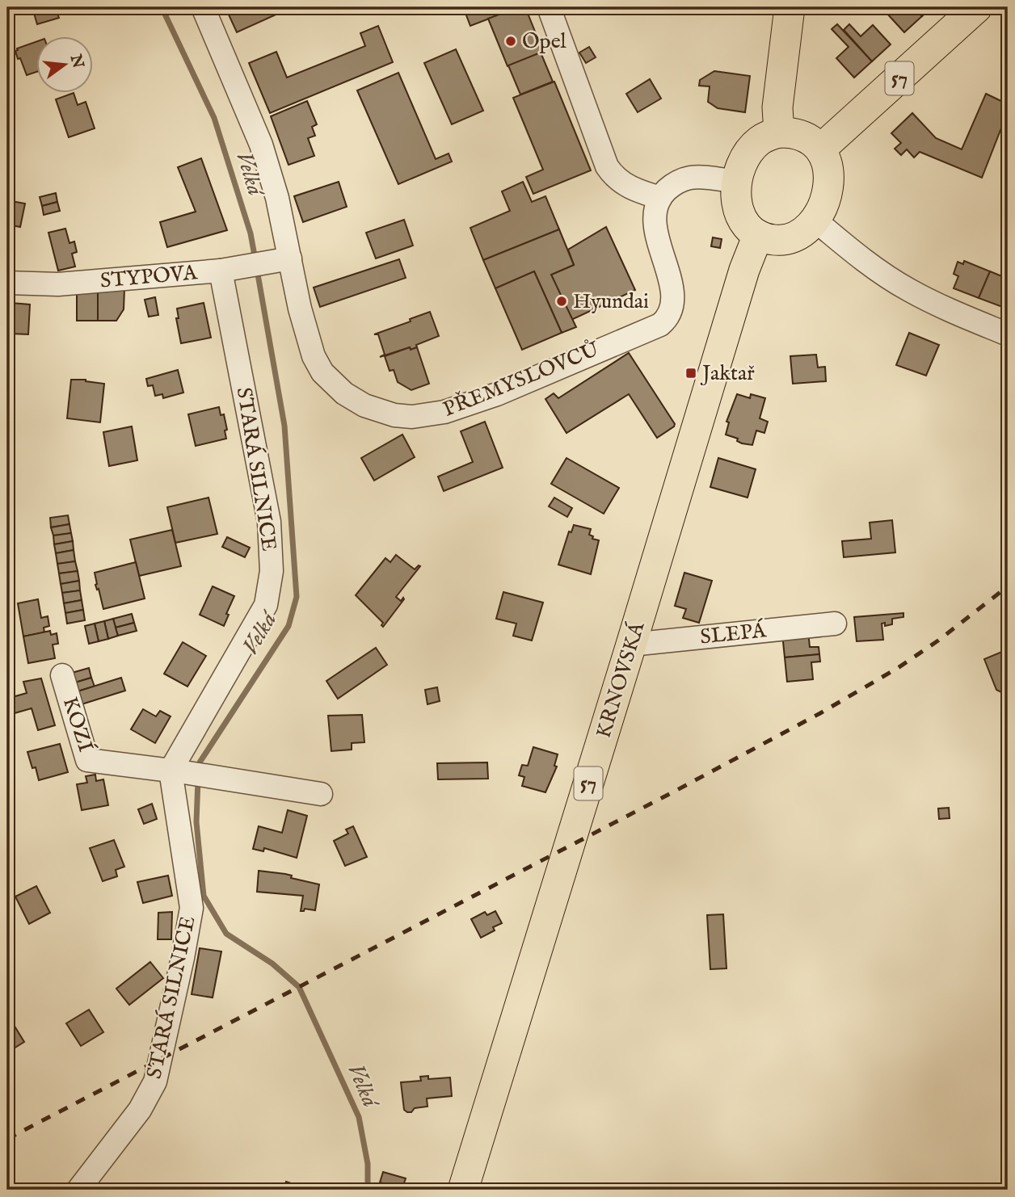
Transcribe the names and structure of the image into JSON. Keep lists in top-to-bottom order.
{
  "streets": {
    "main road": ["57", "KRNOVSKÁ"],
    "street": [
      "STYPOVA",
      "PŘEMYSLOVCŮ",
      "STARÁ SILNICE",
      "SLEPÁ",
      "KOZÍ"
    ]
  },
  "crossings": [
    ["57", "KRNOVSKÁ"],
    ["STYPOVA", "PŘEMYSLOVCŮ"],
    ["STYPOVA", "STARÁ SILNICE"],
    ["STARÁ SILNICE", "KOZÍ"],
    ["SLEPÁ", "KRNOVSKÁ"]
  ],
  "water": ["Velká"],
  "places": {
    "other": ["Opel", "Hyundai"],
    "transit": ["Jaktař"]
  },
  "north": "right"
}
